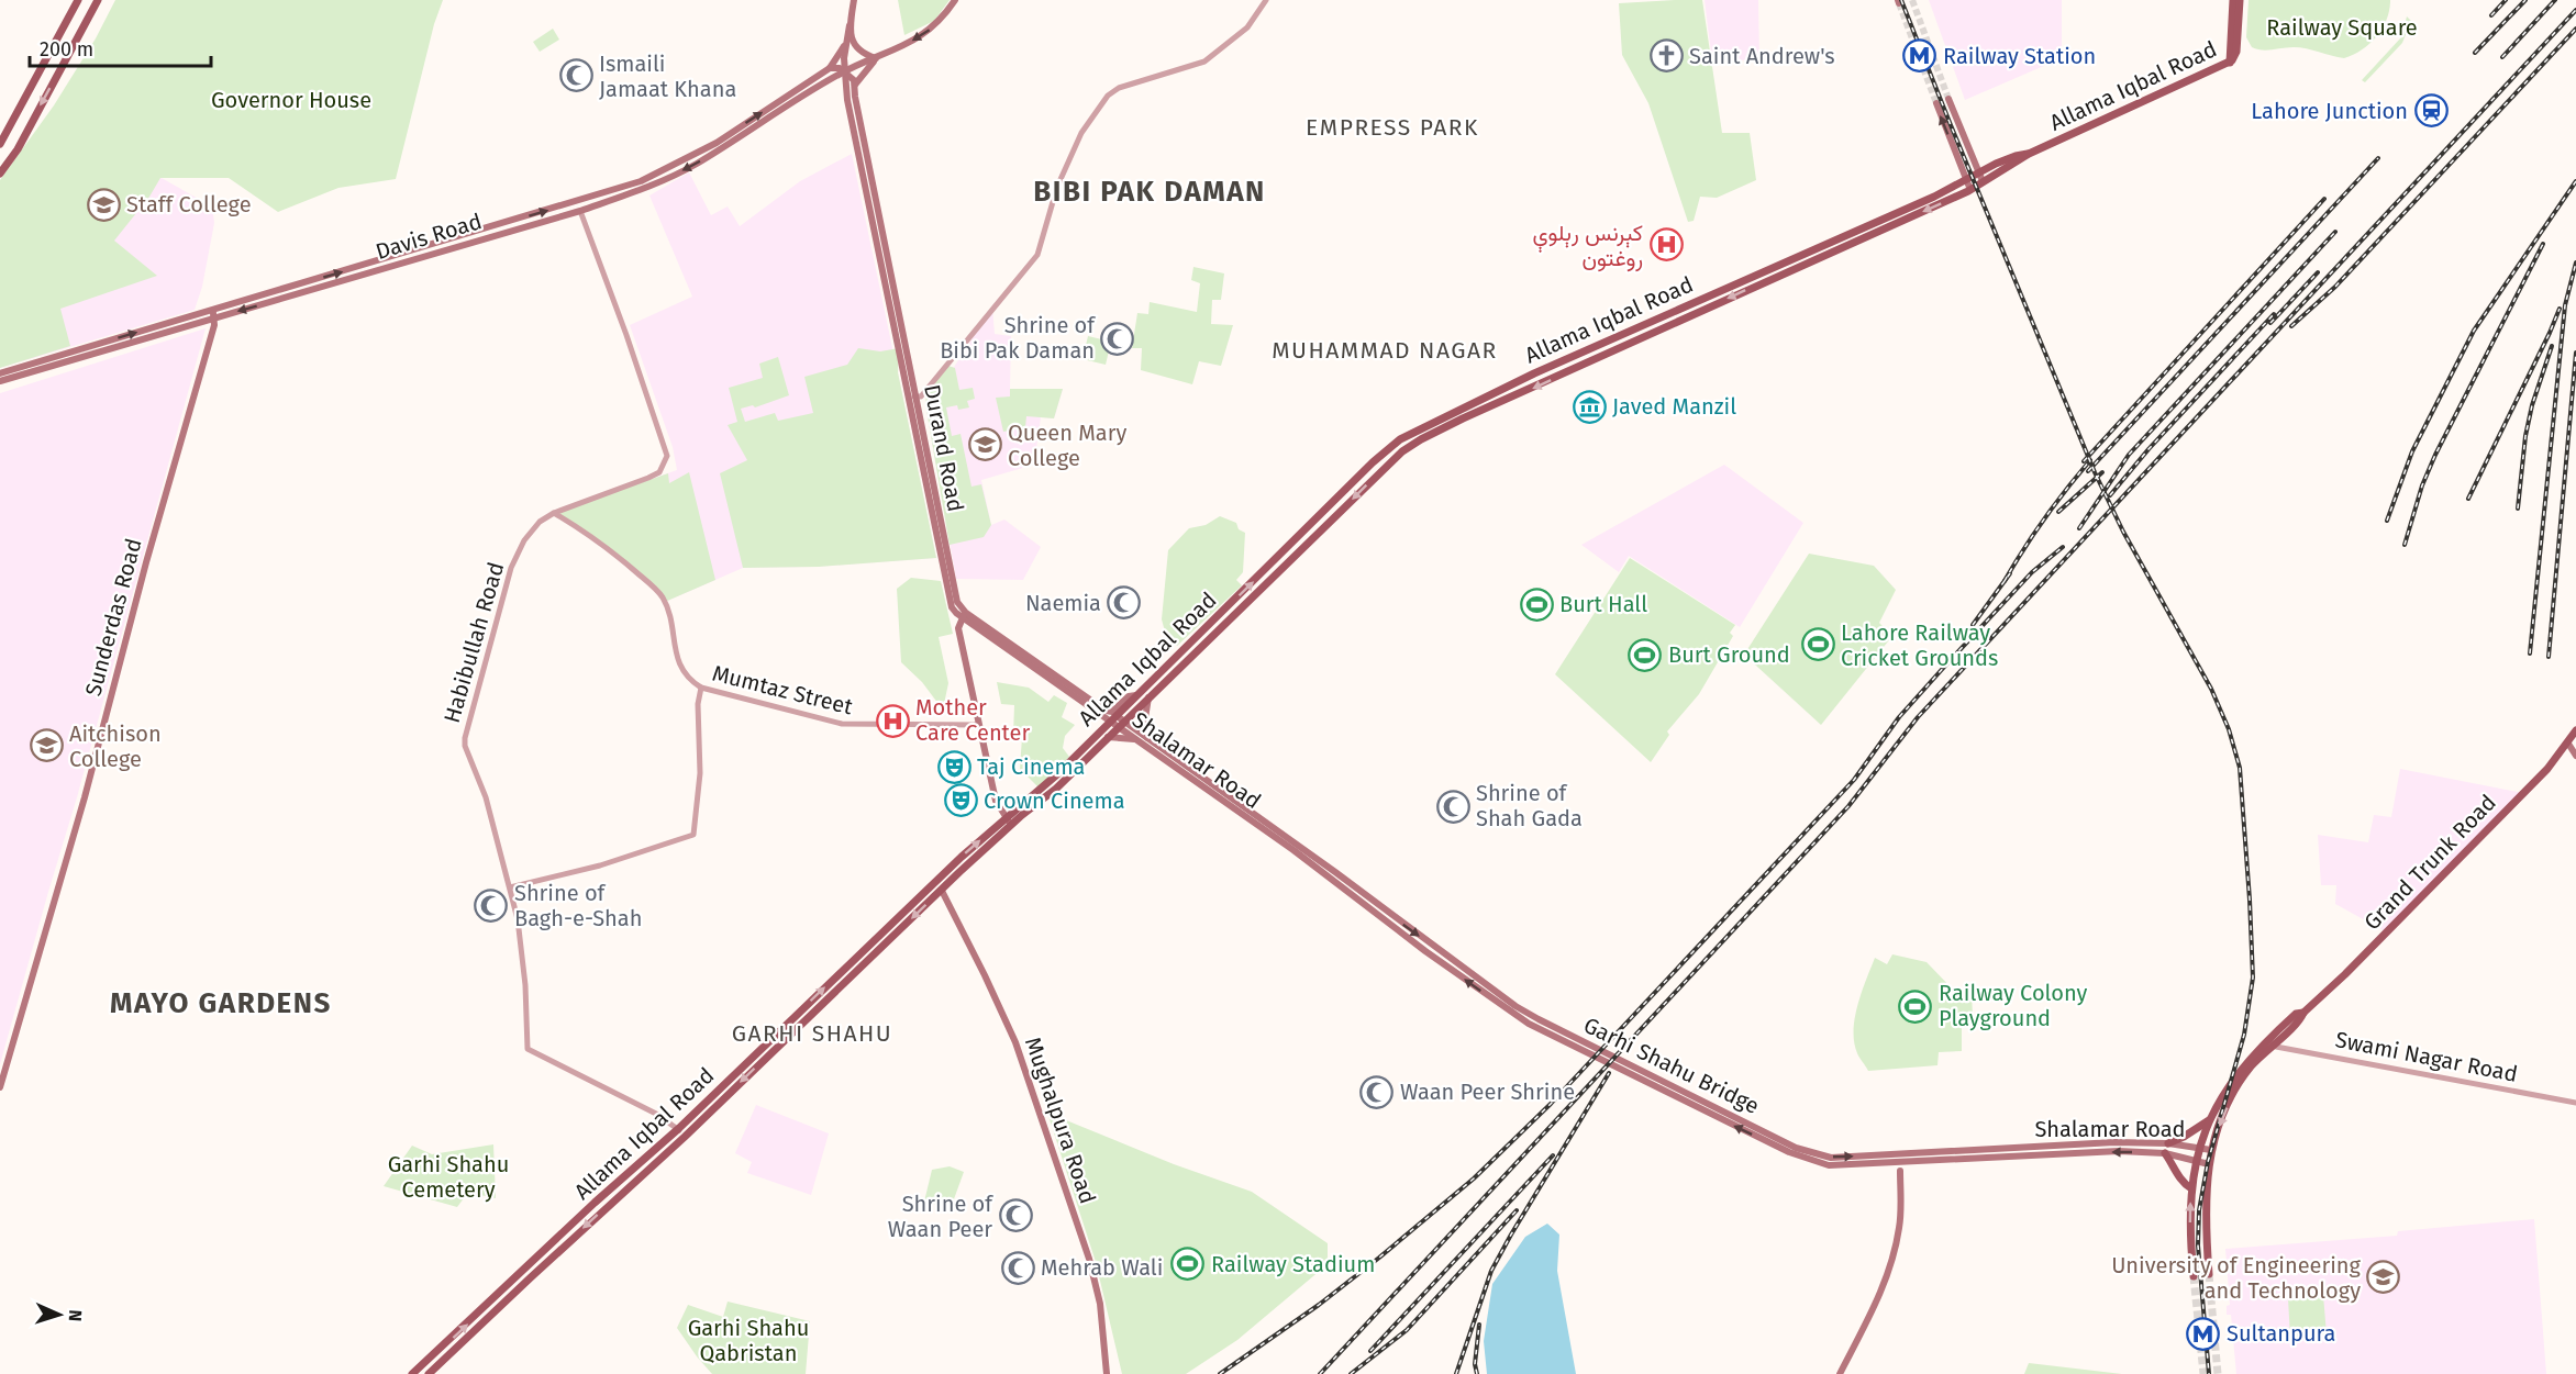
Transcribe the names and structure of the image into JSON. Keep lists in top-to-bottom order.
{
  "streets": {
    "main road": [
      "Allama Iqbal Road",
      "Davis Road",
      "Durand Road",
      "Sunderdas Road",
      "Shalamar Road",
      "Grand Trunk Road",
      "Garhi Shahu Bridge",
      "Mughalpura Road"
    ],
    "street": ["Habibullah Road", "Mumtaz Street", "Swami Nagar Road"]
  },
  "crossings": [
    ["Allama Iqbal Road", "Durand Road"],
    ["Allama Iqbal Road", "Habibullah Road"],
    ["Allama Iqbal Road", "Shalamar Road"],
    ["Allama Iqbal Road", "Mughalpura Road"],
    ["Davis Road", "Durand Road"],
    ["Davis Road", "Sunderdas Road"],
    ["Davis Road", "Habibullah Road"],
    ["Durand Road", "Mumtaz Street"],
    ["Durand Road", "Shalamar Road"],
    ["Habibullah Road", "Mumtaz Street"],
    ["Shalamar Road", "Grand Trunk Road"],
    ["Shalamar Road", "Garhi Shahu Bridge"],
    ["Grand Trunk Road", "Swami Nagar Road"]
  ],
  "districts": [
    "EMPRESS PARK",
    "BIBI PAK DAMAN",
    "MUHAMMAD NAGAR",
    "MAYO GARDENS",
    "GARHI SHAHU"
  ],
  "parks": [
    "Railway Square",
    "Governor House",
    "Garhi Shahu Cemetery",
    "Garhi Shahu Qabristan"
  ],
  "places": {
    "church": ["Saint Andrew's"],
    "metro station": ["Railway Station", "Sultanpura"],
    "mosque": [
      "Ismaili Jamaat Khana",
      "Shrine of Bibi Pak Daman",
      "Naemia",
      "Shrine of Shah Gada",
      "Shrine of Bagh-e-Shah",
      "Waan Peer Shrine",
      "Shrine of Waan Peer",
      "Mehrab Wali"
    ],
    "station": ["Lahore Junction"],
    "school or university": [
      "Staff College",
      "Queen Mary College",
      "Aitchison College",
      "University of Engineering and Technology"
    ],
    "hospital": ["کېرنس رېلوې روغتون", "Mother Care Center"],
    "museum": ["Javed Manzil"],
    "sports": [
      "Burt Hall",
      "Lahore Railway Cricket Grounds",
      "Burt Ground",
      "Railway Colony Playground",
      "Railway Stadium"
    ],
    "theatre": ["Taj Cinema", "Crown Cinema"]
  },
  "scale_bar": "200 m",
  "north": "right"
}
